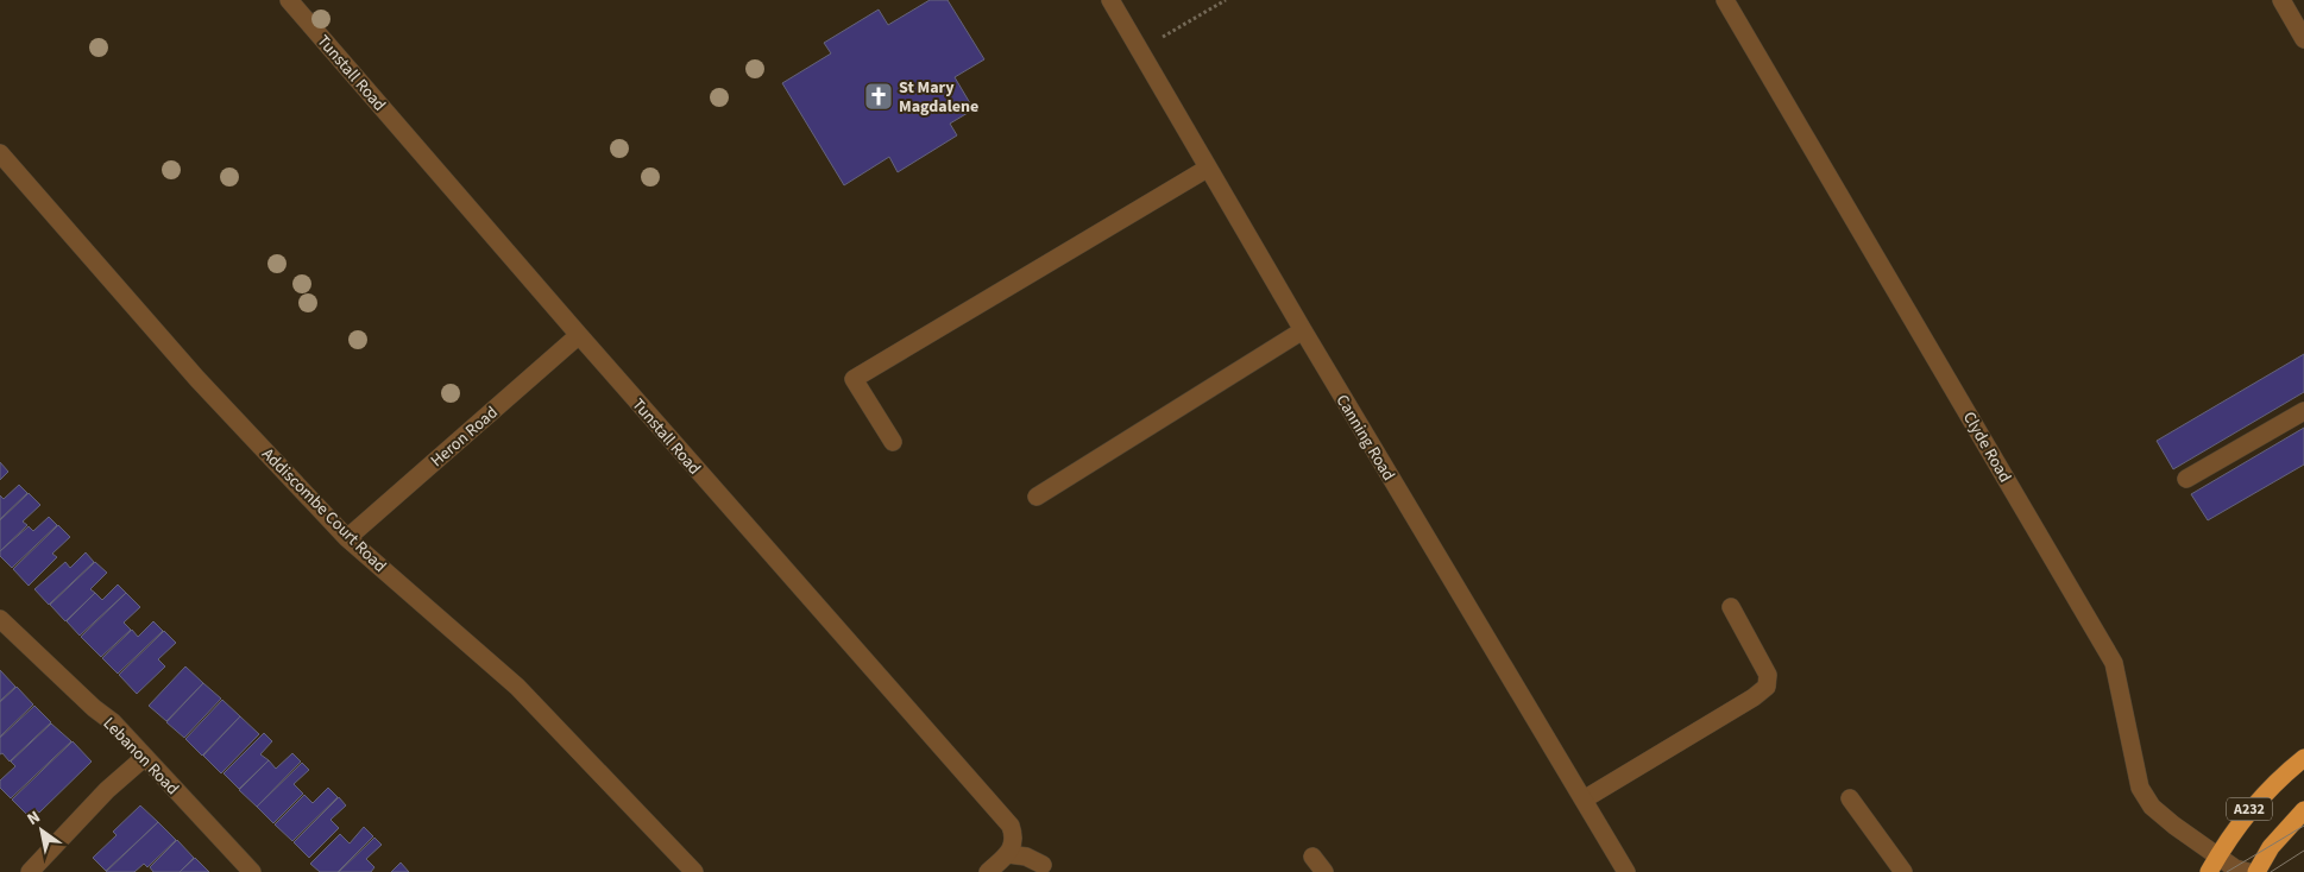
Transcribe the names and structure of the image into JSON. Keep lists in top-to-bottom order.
{
  "streets": {
    "highway": ["A232"],
    "street": [
      "Tunstall Road",
      "Heron Road",
      "Canning Road",
      "Clyde Road",
      "Addiscombe Court Road",
      "Lebanon Road"
    ]
  },
  "crossings": [
    ["Tunstall Road", "Heron Road"],
    ["Heron Road", "Addiscombe Court Road"],
    ["Clyde Road", "A232"]
  ],
  "places": {
    "church": ["St Mary Magdalene"]
  },
  "north": "top left"
}
